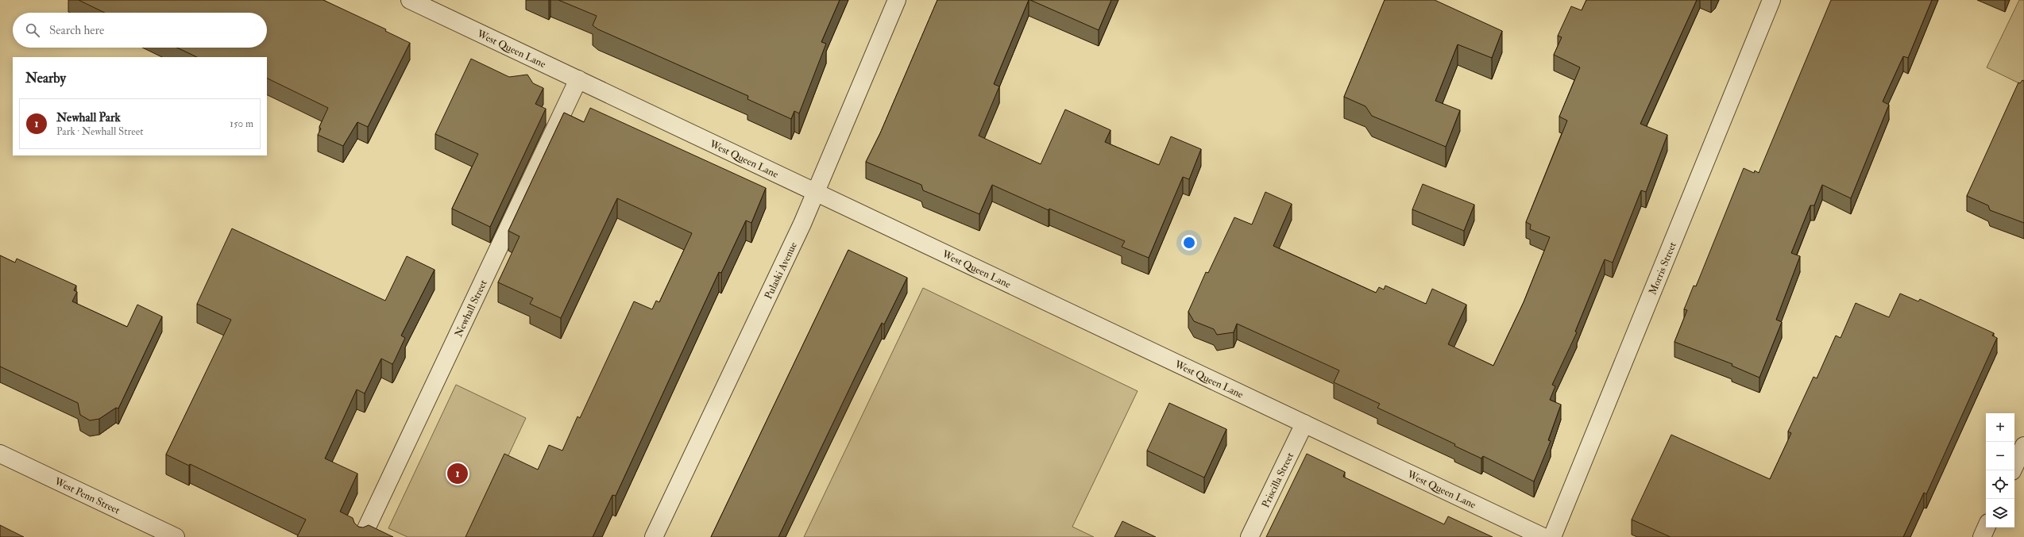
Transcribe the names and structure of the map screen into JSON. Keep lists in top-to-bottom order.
{
  "streets": {
    "street": [
      "West Queen Lane",
      "Morris Street",
      "Pulaski Avenue",
      "Newhall Street",
      "Priscilla Street",
      "West Penn Street"
    ]
  },
  "crossings": [
    ["West Queen Lane", "Pulaski Avenue"],
    ["West Queen Lane", "Newhall Street"],
    ["West Queen Lane", "Priscilla Street"]
  ],
  "page": {
    "search": "Search here",
    "heading": "Nearby",
    "list": [
      {
        "mark": "1",
        "name": "Newhall Park",
        "note": "Park · Newhall Street",
        "value": "150 m"
      }
    ],
    "map_buttons": ["+", "−"],
    "pins": "1"
  }
}
